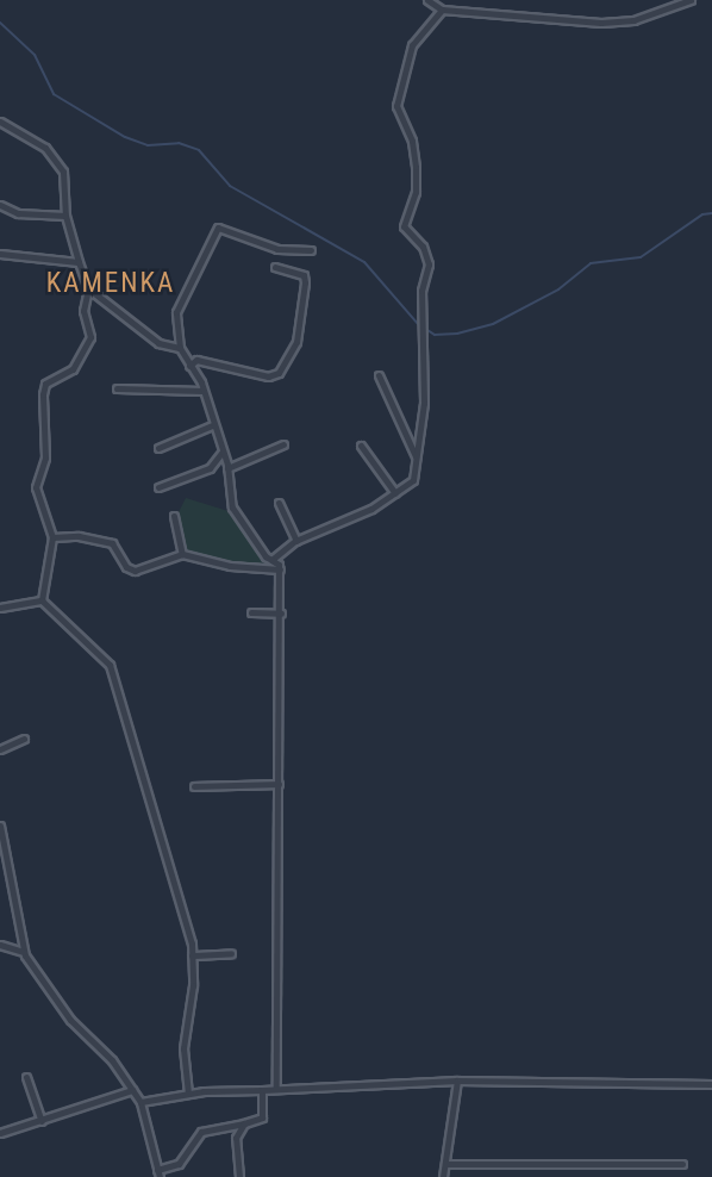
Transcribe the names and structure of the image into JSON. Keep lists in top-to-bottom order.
{
  "districts": ["KAMENKA"]
}
